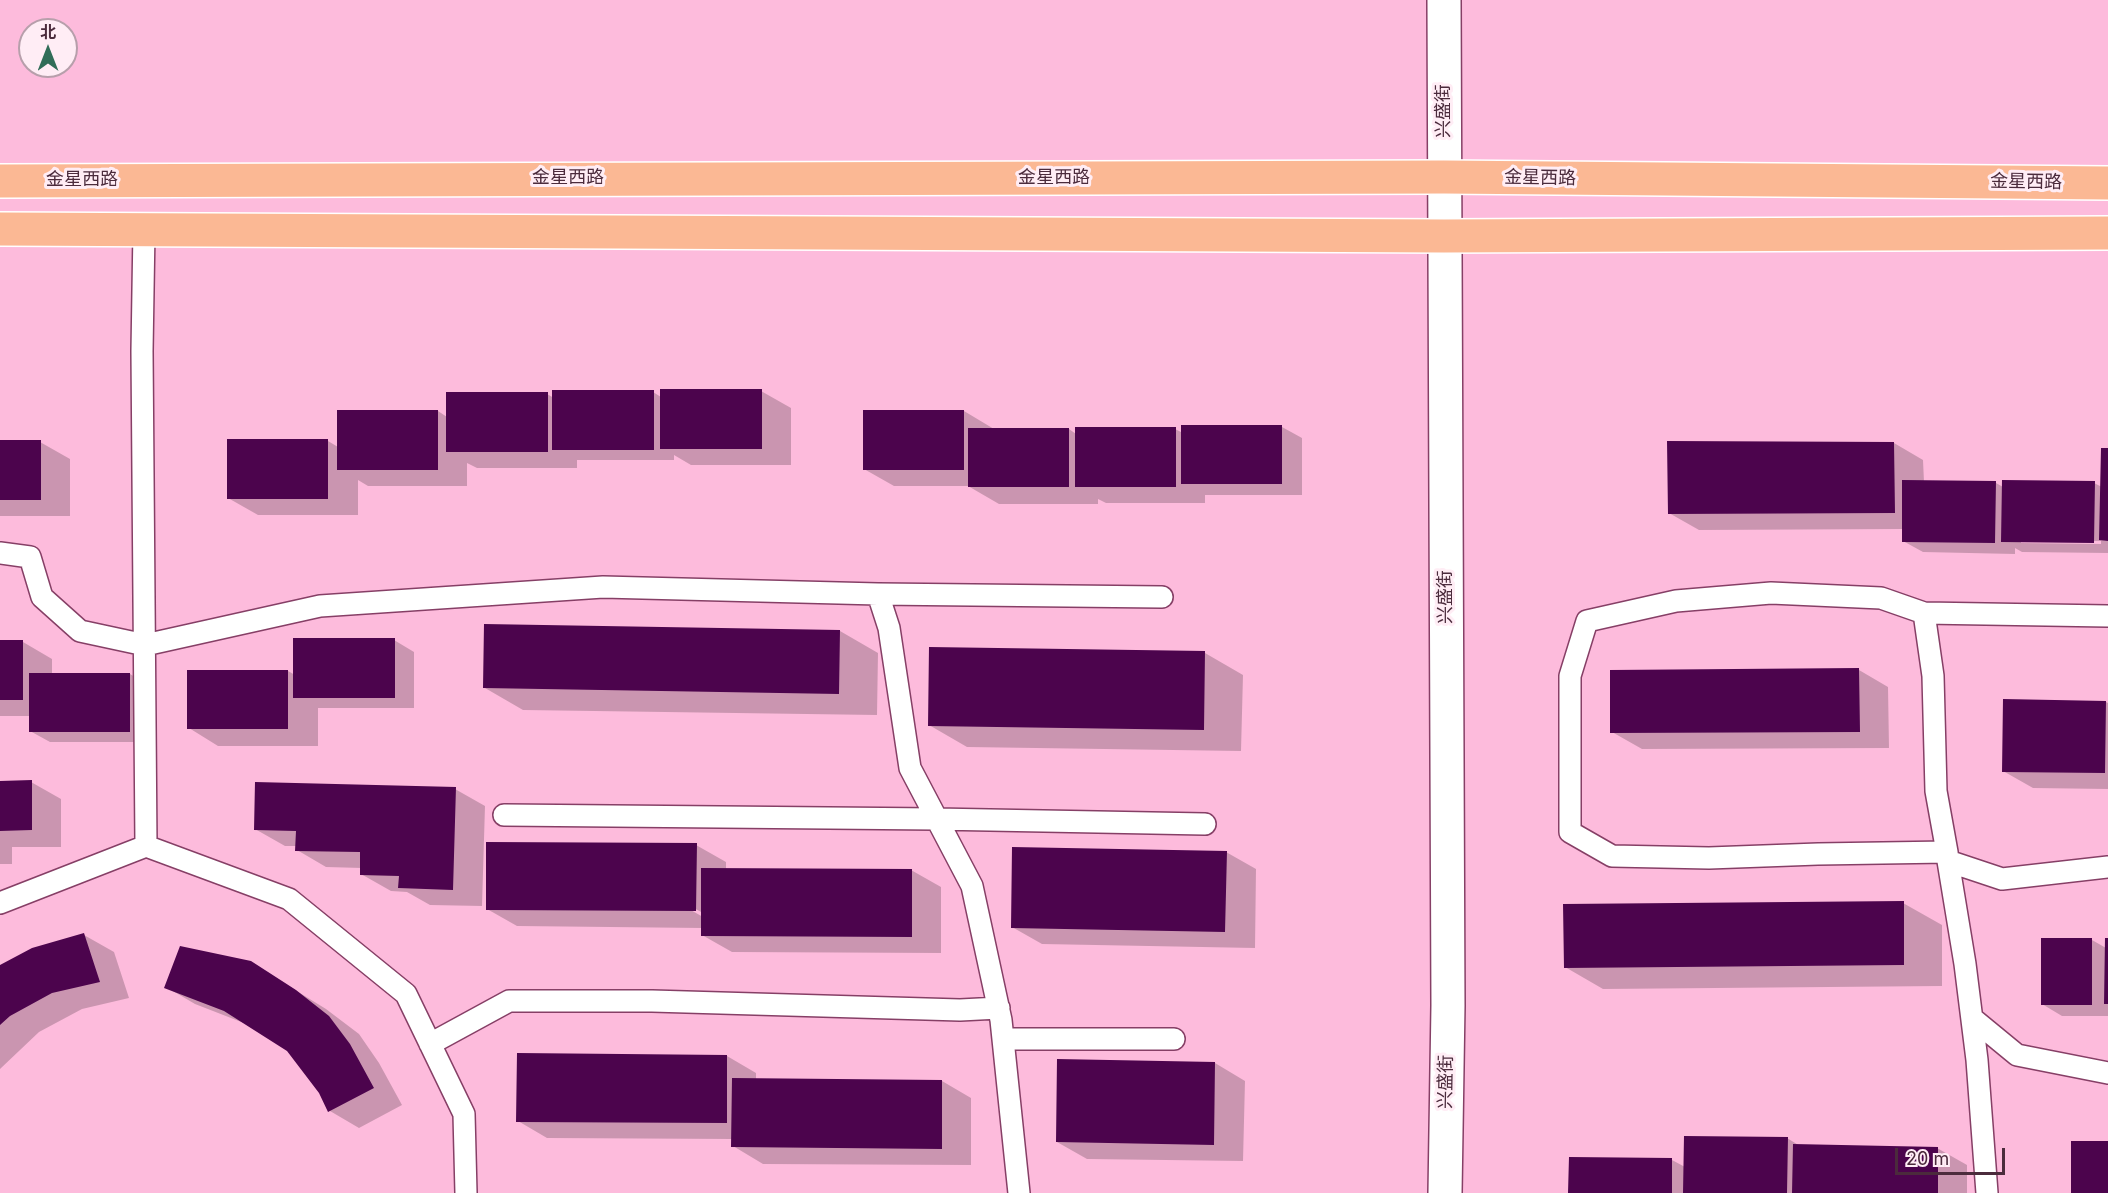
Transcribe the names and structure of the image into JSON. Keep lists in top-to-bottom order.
{
  "streets": {
    "main road": ["金星西路"],
    "street": ["兴盛街"]
  },
  "crossings": [
    ["兴盛街", "金星西路"]
  ],
  "scale_bar": "20 m",
  "north": "top"
}
